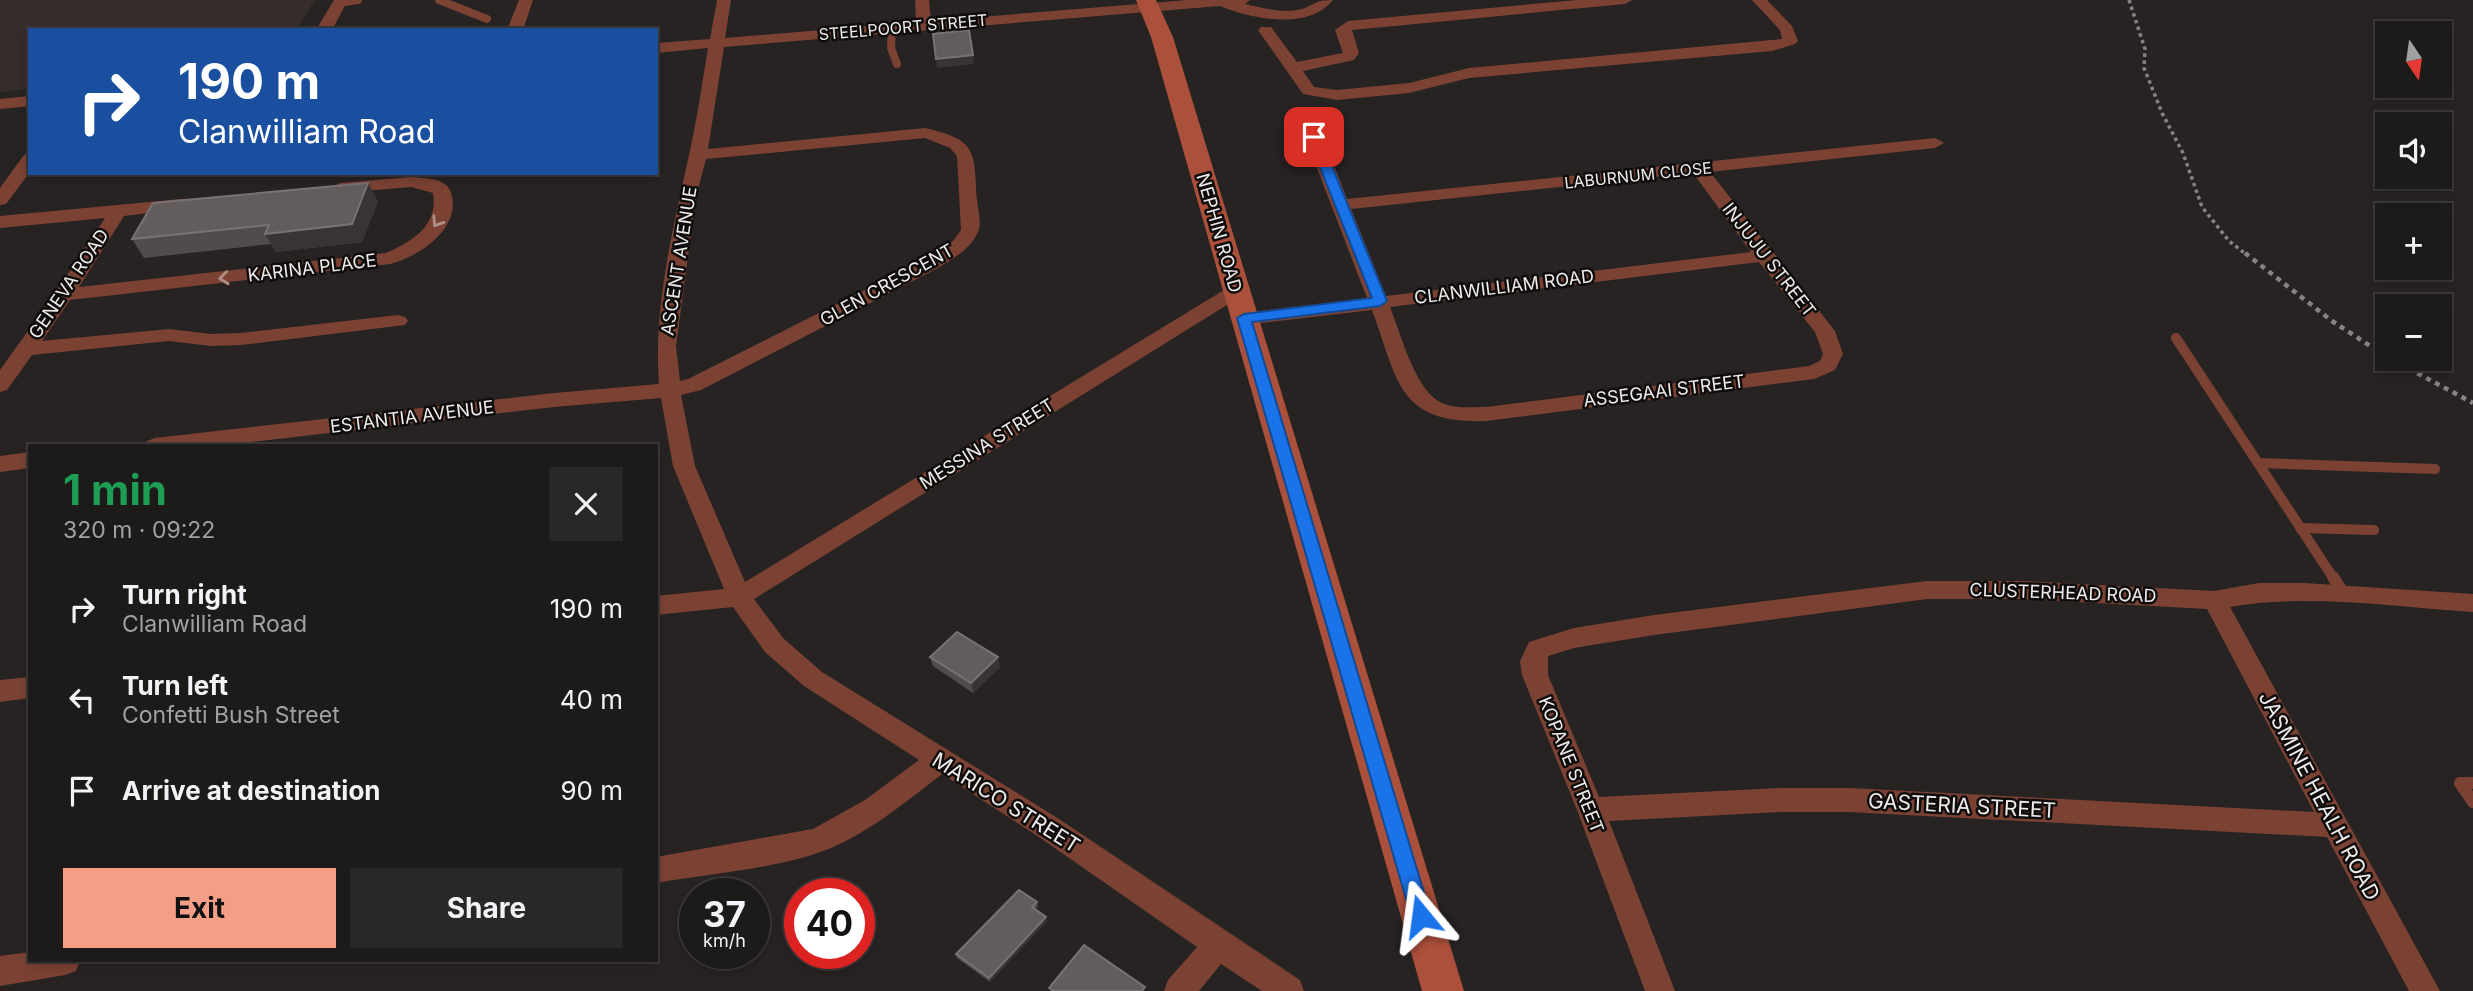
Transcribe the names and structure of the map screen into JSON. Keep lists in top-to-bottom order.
{
  "streets": {
    "street": [
      "STEELPOORT STREET",
      "LABURNUM CLOSE",
      "NEPHIN ROAD",
      "INJUJU STREET",
      "ASCENT AVENUE",
      "KARINA PLACE",
      "GENEVA ROAD",
      "GLEN CRESCENT",
      "CLANWILLIAM ROAD",
      "ASSEGAAI STREET",
      "ESTANTIA AVENUE",
      "MESSINA STREET",
      "CLUSTERHEAD ROAD",
      "KOPANE STREET",
      "JASMINE HEALH ROAD",
      "MARICO STREET",
      "GASTERIA STREET"
    ]
  },
  "crossings": [
    ["STEELPOORT STREET", "NEPHIN ROAD"],
    ["STEELPOORT STREET", "ASCENT AVENUE"],
    ["LABURNUM CLOSE", "INJUJU STREET"],
    ["NEPHIN ROAD", "CLANWILLIAM ROAD"],
    ["NEPHIN ROAD", "MESSINA STREET"],
    ["INJUJU STREET", "CLANWILLIAM ROAD"],
    ["INJUJU STREET", "ASSEGAAI STREET"],
    ["ASCENT AVENUE", "GLEN CRESCENT"],
    ["ASCENT AVENUE", "ESTANTIA AVENUE"],
    ["ASCENT AVENUE", "MESSINA STREET"],
    ["ASCENT AVENUE", "MARICO STREET"],
    ["KARINA PLACE", "GENEVA ROAD"],
    ["GLEN CRESCENT", "ESTANTIA AVENUE"],
    ["CLANWILLIAM ROAD", "MESSINA STREET"],
    ["MESSINA STREET", "MARICO STREET"],
    ["CLUSTERHEAD ROAD", "KOPANE STREET"],
    ["CLUSTERHEAD ROAD", "JASMINE HEALH ROAD"],
    ["KOPANE STREET", "GASTERIA STREET"],
    ["JASMINE HEALH ROAD", "GASTERIA STREET"]
  ],
  "north": "bottom",
  "page": {
    "map_buttons": ["+", "−"],
    "turn": ["190 m", "Clanwilliam Road"],
    "heading": ["1 min", "320 m · 09:22"],
    "list": [
      {
        "name": "Turn right",
        "note": "Clanwilliam Road",
        "value": "190 m"
      },
      {
        "name": "Turn left",
        "note": "Confetti Bush Street",
        "value": "40 m"
      },
      {
        "name": "Arrive at destination",
        "value": "90 m"
      }
    ],
    "buttons": ["Exit", "Share"],
    "speed": "37 km/h",
    "limit": "40"
  }
}
